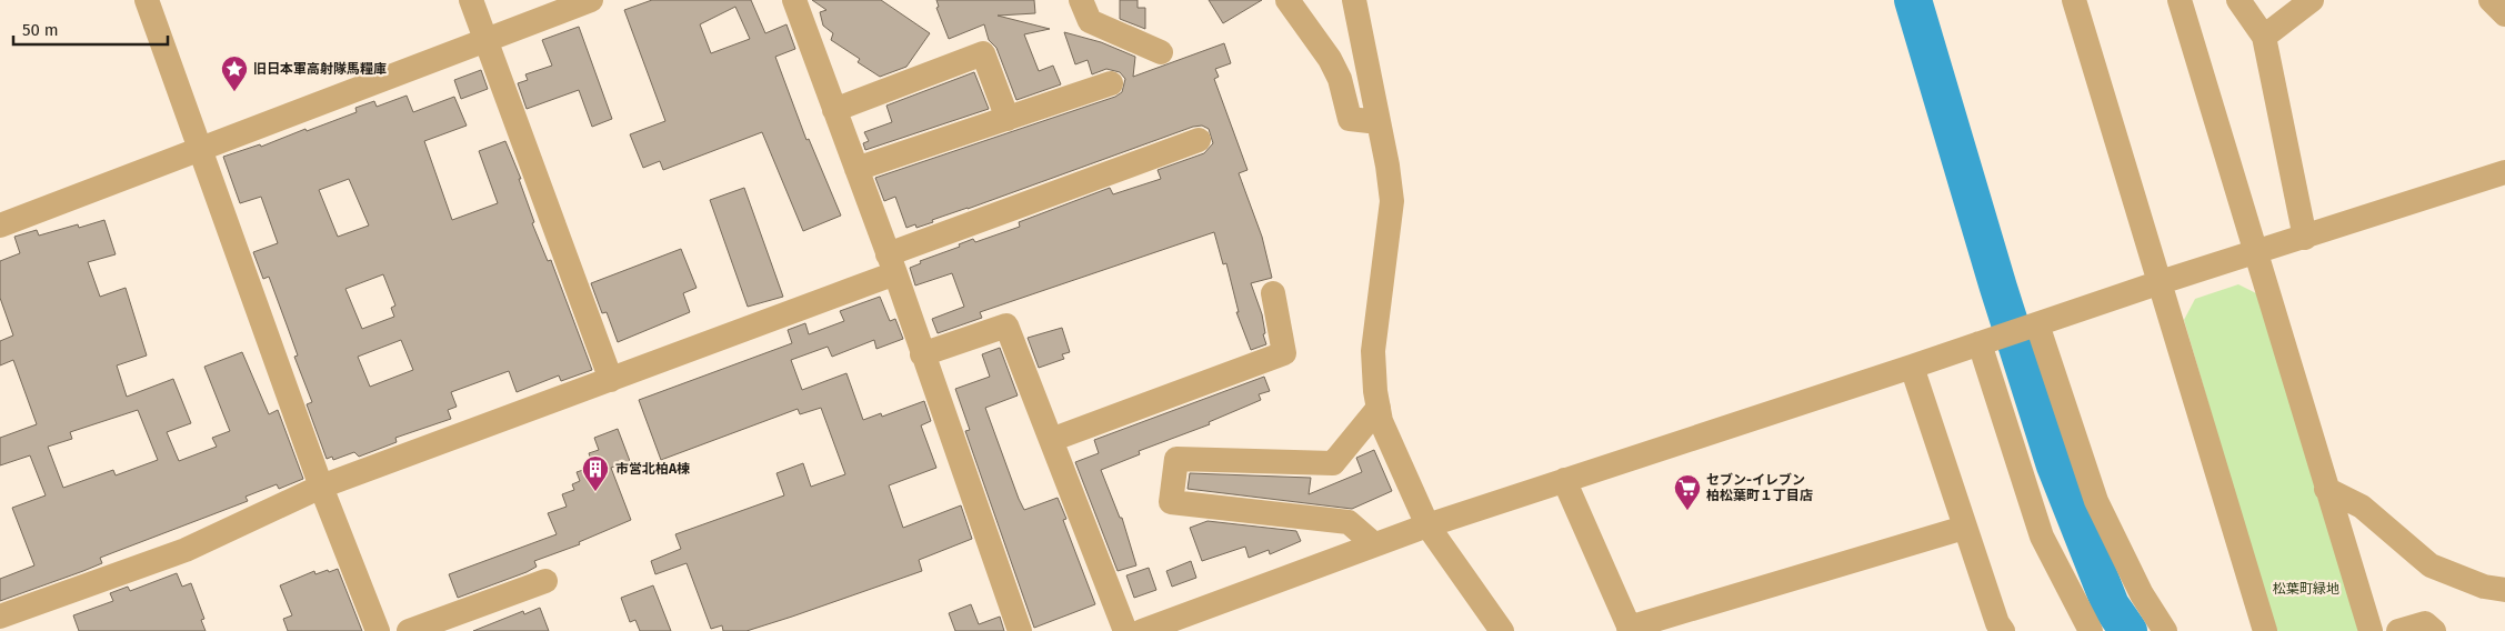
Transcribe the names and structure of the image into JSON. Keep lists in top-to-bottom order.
{
  "parks": ["松葉町緑地"],
  "places": {
    "place": ["旧日本軍高射隊馬糧庫"],
    "building": ["市営北柏A棟"],
    "supermarket": ["セブン-イレブン 柏松葉町１丁目店"]
  },
  "scale_bar": "50 m"
}
